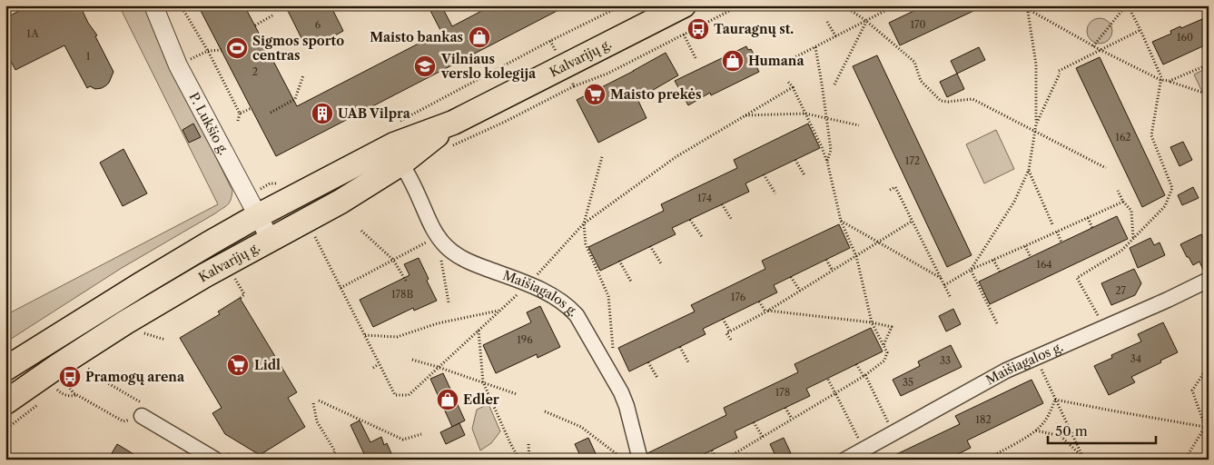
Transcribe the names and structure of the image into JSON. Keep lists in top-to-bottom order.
{
  "streets": {
    "main road": ["Kalvarijų g."],
    "street": ["P. Lukšio g.", "Maišiagalos g."]
  },
  "crossings": [
    ["Kalvarijų g.", "P. Lukšio g."],
    ["Kalvarijų g.", "Maišiagalos g."]
  ],
  "places": {
    "bus stop": ["Tauragnų st.", "Pramogų arena"],
    "shop": ["Maisto bankas", "Humana", "Edler"],
    "sports": ["Sigmos sporto centras"],
    "school or university": ["Vilniaus verslo kolegija"],
    "supermarket": ["Maisto prekės", "Lidl"],
    "building": ["UAB Vilpra"]
  },
  "house_numbers": [
    "6",
    "170",
    "1A",
    "160",
    "1",
    "2",
    "162",
    "172",
    "174",
    "164",
    "27",
    "178B",
    "176",
    "196",
    "34",
    "33",
    "35",
    "178",
    "182"
  ],
  "scale_bar": "50 m"
}
